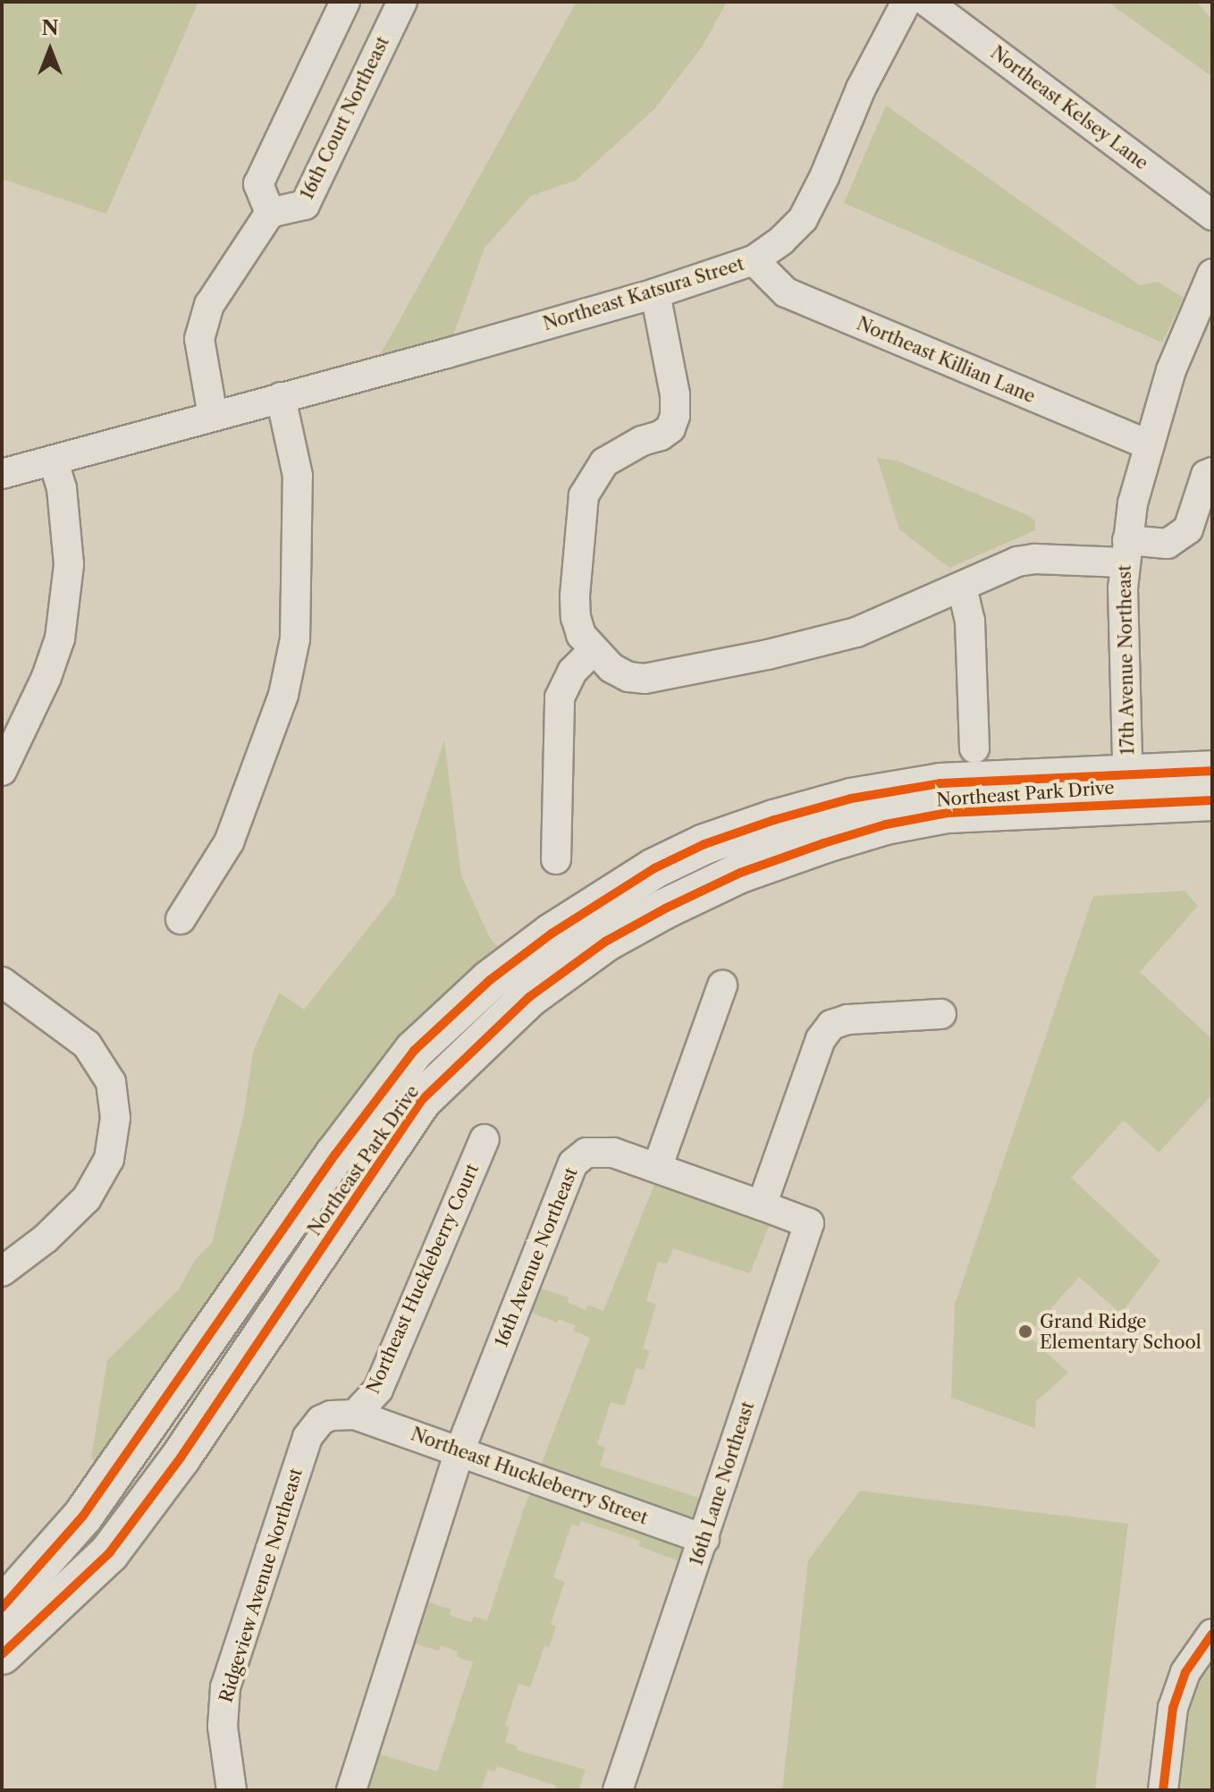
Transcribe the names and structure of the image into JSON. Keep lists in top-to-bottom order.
{
  "streets": {
    "street": [
      "Northeast Kelsey Lane",
      "16th Court Northeast",
      "Northeast Katsura Street",
      "Northeast Killian Lane",
      "17th Avenue Northeast",
      "Northeast Park Drive",
      "16th Avenue Northeast",
      "Northeast Huckleberry Court",
      "Northeast Huckleberry Street",
      "16th Lane Northeast",
      "Ridgeview Avenue Northeast"
    ]
  },
  "crossings": [
    ["Northeast Katsura Street", "Northeast Killian Lane"],
    ["Northeast Killian Lane", "17th Avenue Northeast"],
    ["17th Avenue Northeast", "Northeast Park Drive"],
    ["16th Avenue Northeast", "Northeast Huckleberry Street"],
    ["16th Avenue Northeast", "16th Lane Northeast"],
    ["Northeast Huckleberry Court", "Northeast Huckleberry Street"],
    ["Northeast Huckleberry Court", "Ridgeview Avenue Northeast"],
    ["Northeast Huckleberry Street", "16th Lane Northeast"],
    ["Northeast Huckleberry Street", "Ridgeview Avenue Northeast"]
  ],
  "places": ["Grand Ridge Elementary School"],
  "north": "top"
}
